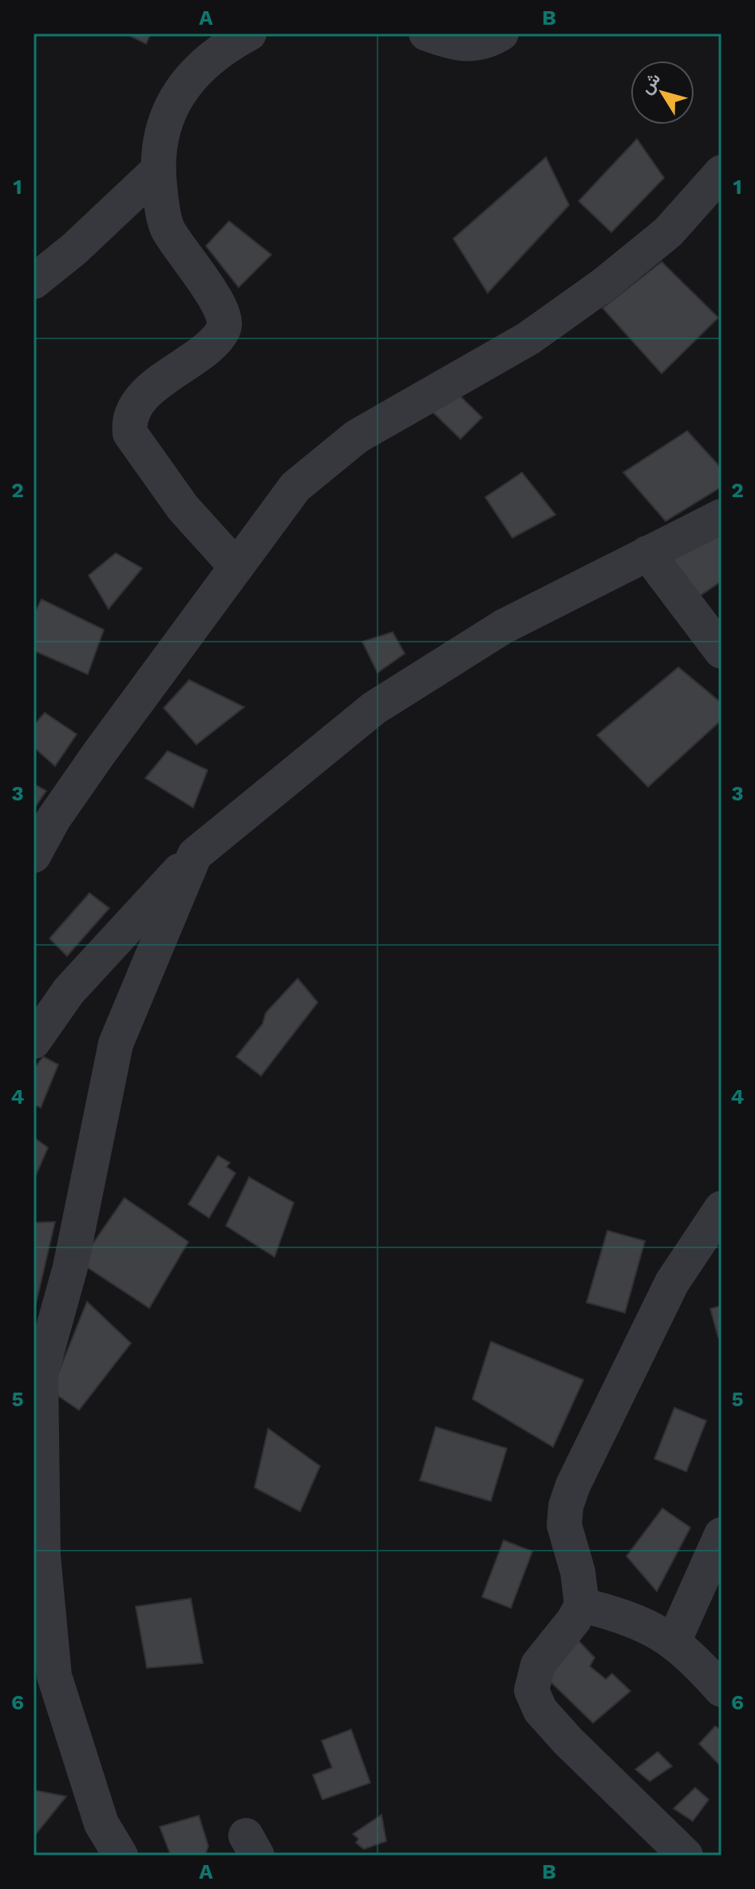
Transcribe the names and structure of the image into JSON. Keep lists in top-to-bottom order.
{
  "north": "top left",
  "grid": {
    "columns": ["A", "B"],
    "rows": [
      "1",
      "2",
      "3",
      "4",
      "5",
      "6"
    ]
  }
}
